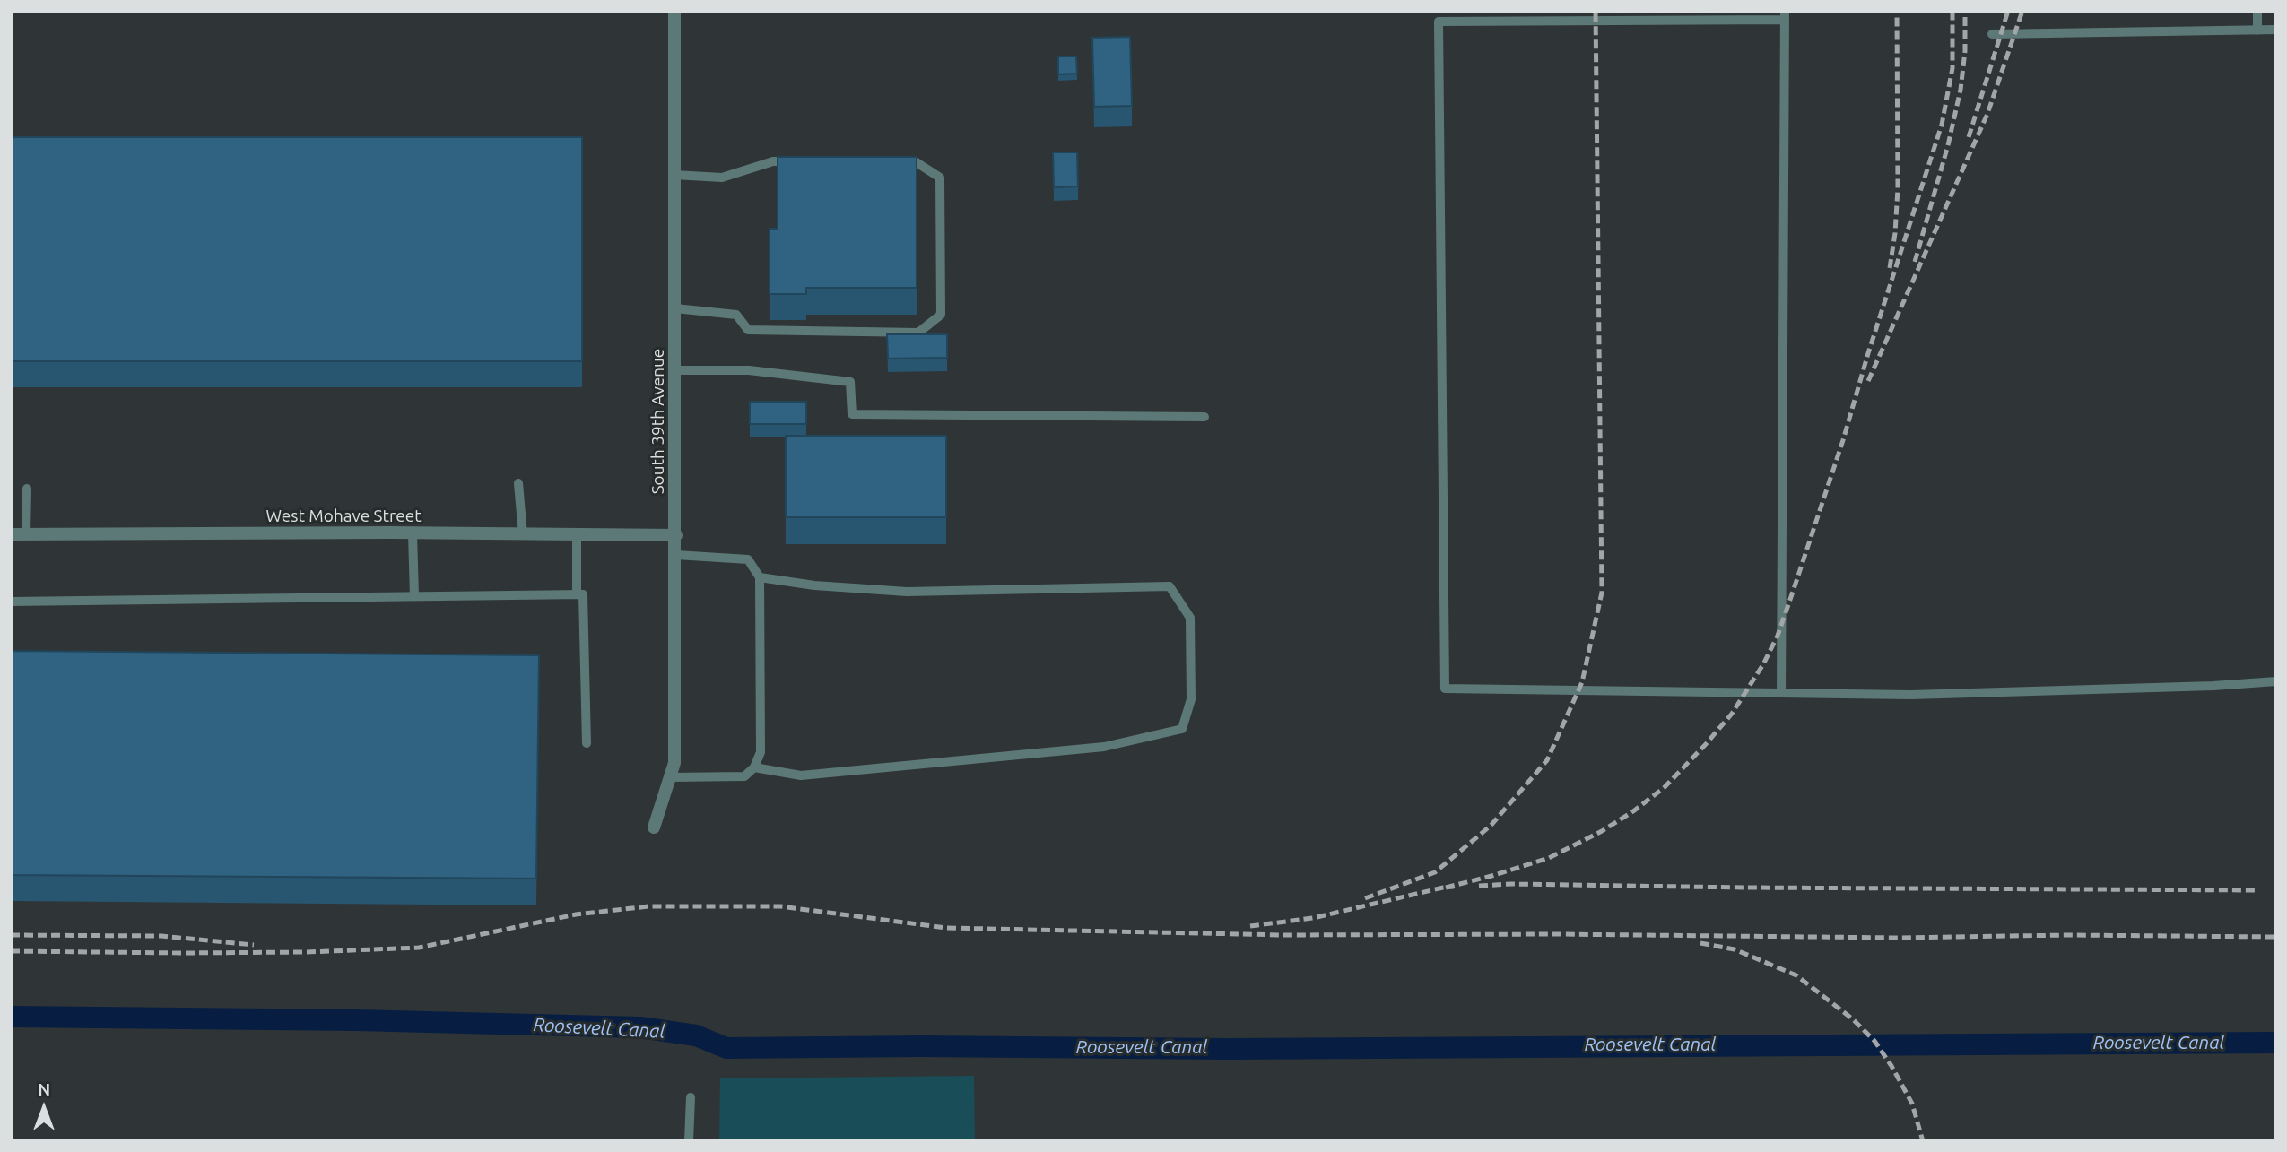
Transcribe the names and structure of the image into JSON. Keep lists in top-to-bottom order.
{
  "streets": {
    "street": ["South 39th Avenue", "West Mohave Street"]
  },
  "crossings": [
    ["South 39th Avenue", "West Mohave Street"]
  ],
  "water": ["Roosevelt Canal"],
  "north": "top"
}
